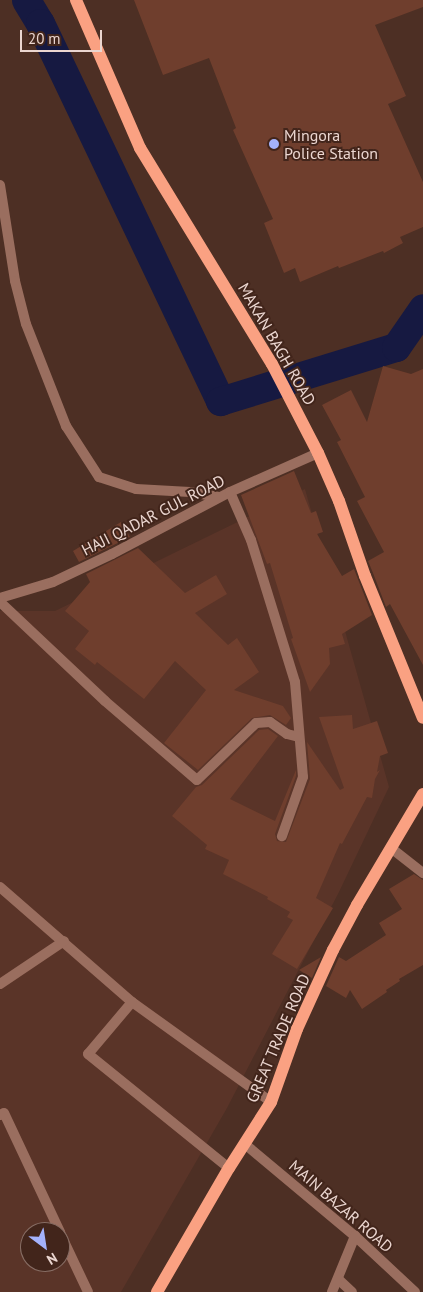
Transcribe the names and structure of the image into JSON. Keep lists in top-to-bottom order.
{
  "streets": {
    "main road": ["MAKAN BAGH ROAD", "GREAT TRADE ROAD"],
    "street": ["HAJI QADAR GUL ROAD", "MAIN BAZAR ROAD"]
  },
  "crossings": [
    ["MAKAN BAGH ROAD", "HAJI QADAR GUL ROAD"],
    ["GREAT TRADE ROAD", "MAIN BAZAR ROAD"]
  ],
  "places": ["Mingora Police Station"],
  "scale_bar": "20 m",
  "north": "bottom right"
}
